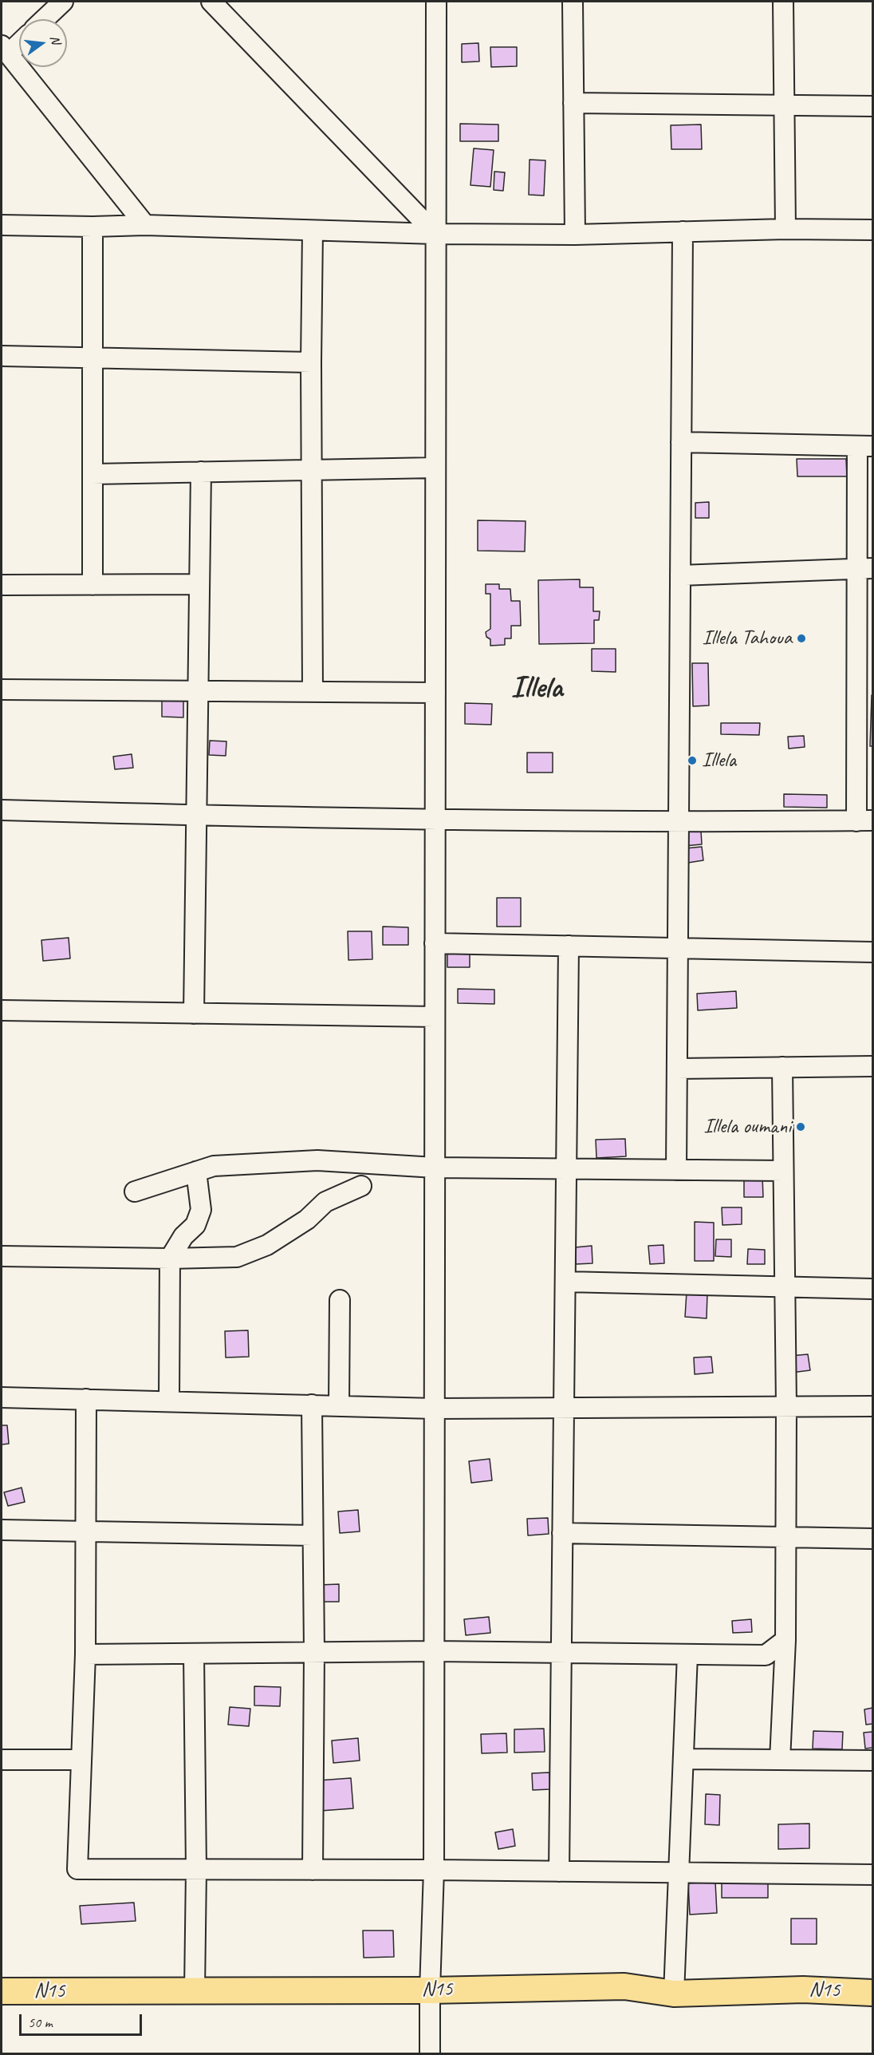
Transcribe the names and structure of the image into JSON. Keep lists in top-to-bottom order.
{
  "streets": {
    "main road": ["N15"]
  },
  "districts": ["Illela"],
  "places": ["Illela Tahoua", "Illela", "Illela oumani"],
  "scale_bar": "50 m",
  "north": "right"
}
